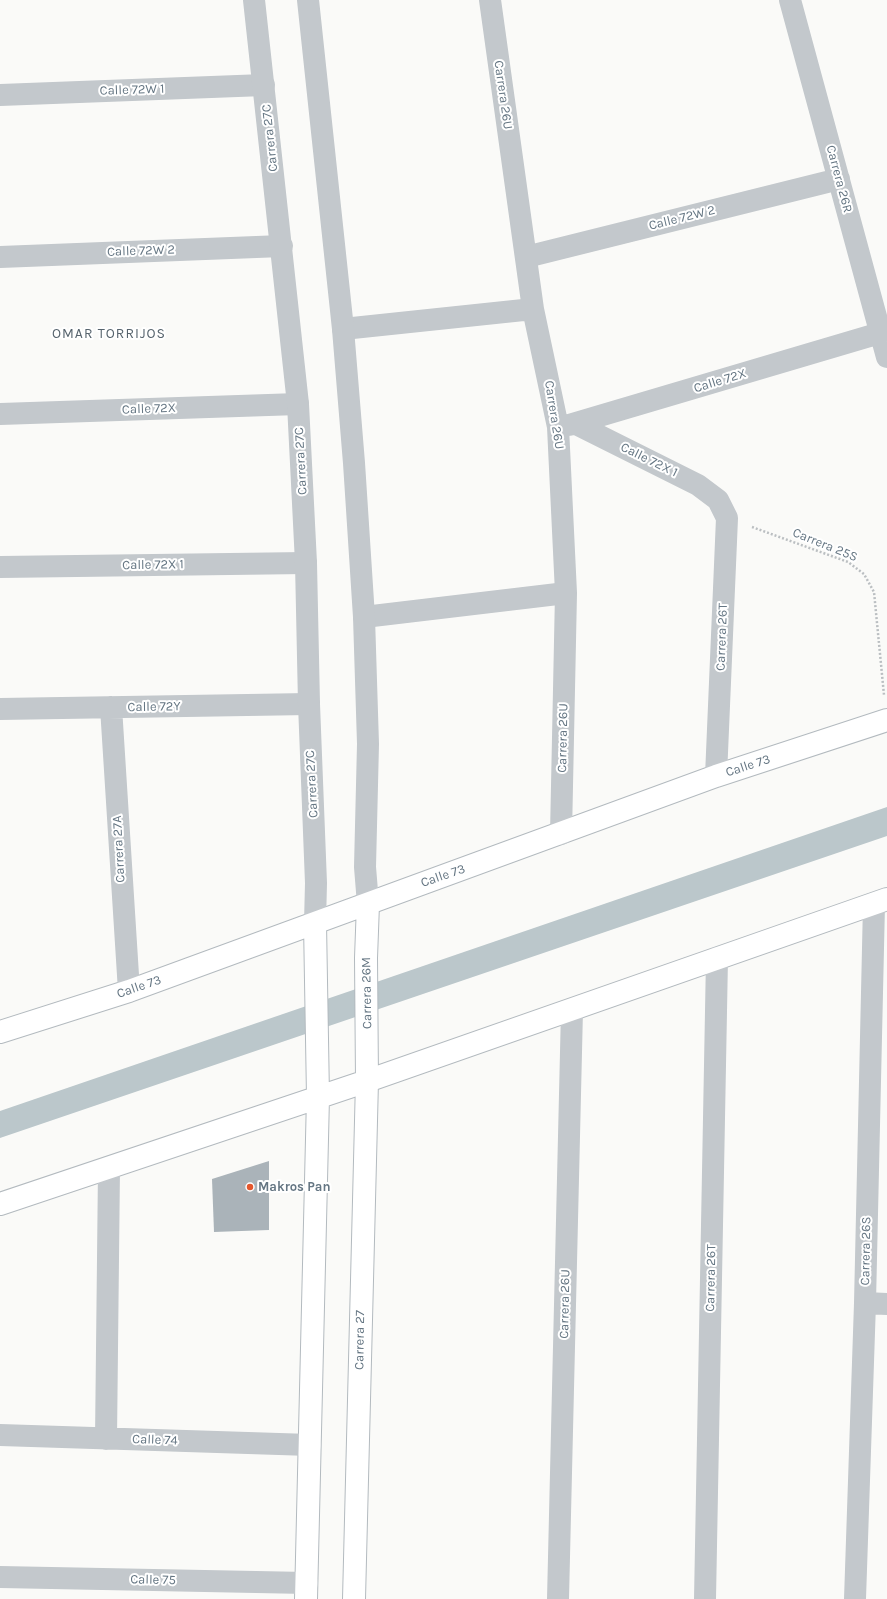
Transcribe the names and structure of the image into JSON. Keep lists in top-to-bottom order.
{
  "streets": {
    "main road": ["Calle 73", "Carrera 26M", "Carrera 27"],
    "street": [
      "Calle 72W 1",
      "Carrera 26U",
      "Carrera 27C",
      "Carrera 26R",
      "Calle 72W 2",
      "Calle 72X",
      "Calle 72X 1",
      "Carrera 26T",
      "Calle 72Y",
      "Carrera 27A",
      "Carrera 26S",
      "Calle 74",
      "Calle 75"
    ],
    "path": ["Carrera 25S"]
  },
  "crossings": [
    ["Calle 72W 1", "Carrera 27C"],
    ["Carrera 26U", "Calle 72W 2"],
    ["Carrera 26U", "Calle 72X"],
    ["Carrera 26U", "Calle 72X 1"],
    ["Carrera 26U", "Calle 73"],
    ["Carrera 27C", "Calle 72W 2"],
    ["Carrera 27C", "Calle 72X"],
    ["Carrera 27C", "Calle 72X 1"],
    ["Carrera 27C", "Calle 72Y"],
    ["Carrera 27C", "Calle 73"],
    ["Carrera 26R", "Calle 72W 2"],
    ["Carrera 26R", "Calle 72X"],
    ["Calle 72X", "Calle 72X 1"],
    ["Calle 72X 1", "Carrera 25S"],
    ["Calle 72X 1", "Carrera 26T"],
    ["Carrera 25S", "Carrera 26T"],
    ["Carrera 25S", "Calle 73"],
    ["Carrera 26T", "Calle 73"],
    ["Calle 72Y", "Carrera 27A"],
    ["Calle 73", "Carrera 27A"],
    ["Calle 73", "Carrera 26M"],
    ["Carrera 26M", "Carrera 27"]
  ],
  "districts": ["OMAR TORRIJOS"],
  "places": ["Makros Pan"]
}
